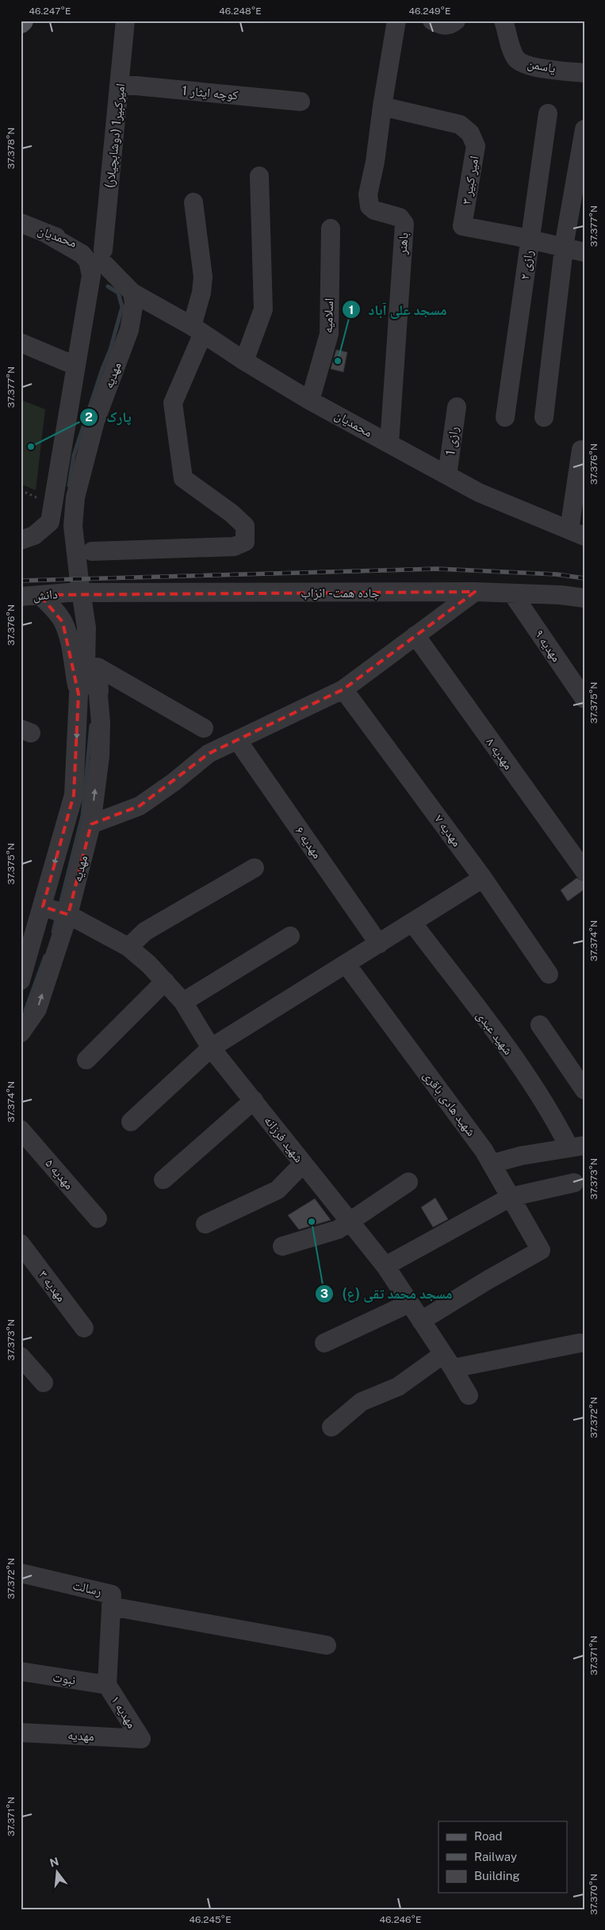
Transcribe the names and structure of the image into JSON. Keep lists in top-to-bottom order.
{
  "streets": {
    "street": [
      "یاسمن",
      "کوچه ایثار 1",
      "امیرکبیر1 (دوشابچیلار)",
      "امیر کبیر ۳",
      "محمدیان",
      "باهنر",
      "رازی ۲",
      "اسلاميه",
      "مهدیه",
      "رازی 1",
      "جاده همت - انزاب",
      "دانش",
      "مهدیه ۹",
      "مهدیه ۸",
      "مهدیه ۷",
      "مهدیه ۶",
      "شهید عبدی",
      "شهید هادی باقری",
      "شهید فرزانه",
      "مهدیه ۵",
      "مهدیه ۳",
      "رسالت",
      "نبوت",
      "مهدیه ۱"
    ]
  },
  "crossings": [
    ["کوچه ایثار 1", "امیرکبیر1 (دوشابچیلار)"],
    ["امیرکبیر1 (دوشابچیلار)", "محمدیان"],
    ["امیر کبیر ۳", "باهنر"],
    ["امیر کبیر ۳", "رازی ۲"],
    ["محمدیان", "باهنر"],
    ["محمدیان", "اسلاميه"],
    ["محمدیان", "مهدیه"],
    ["محمدیان", "رازی 1"],
    ["مهدیه", "شهید فرزانه"],
    ["مهدیه", "مهدیه ۱"],
    ["جاده همت - انزاب", "دانش"],
    ["جاده همت - انزاب", "مهدیه ۹"],
    ["شهید هادی باقری", "شهید فرزانه"],
    ["رسالت", "نبوت"],
    ["رسالت", "مهدیه ۱"],
    ["نبوت", "مهدیه ۱"]
  ],
  "places": ["مسجد علی آباد", "پارک", "مسجد محمد تقی (ع)"],
  "legend": ["Road", "Railway", "Building"],
  "north": "top",
  "coordinates": [
    "46.247°E",
    "46.248°E",
    "46.249°E",
    "37.378°N",
    "37.377°N",
    "37.376°N",
    "37.375°N",
    "37.374°N",
    "37.373°N",
    "37.372°N",
    "37.371°N",
    "37.370°N",
    "46.245°E",
    "46.246°E"
  ]
}
